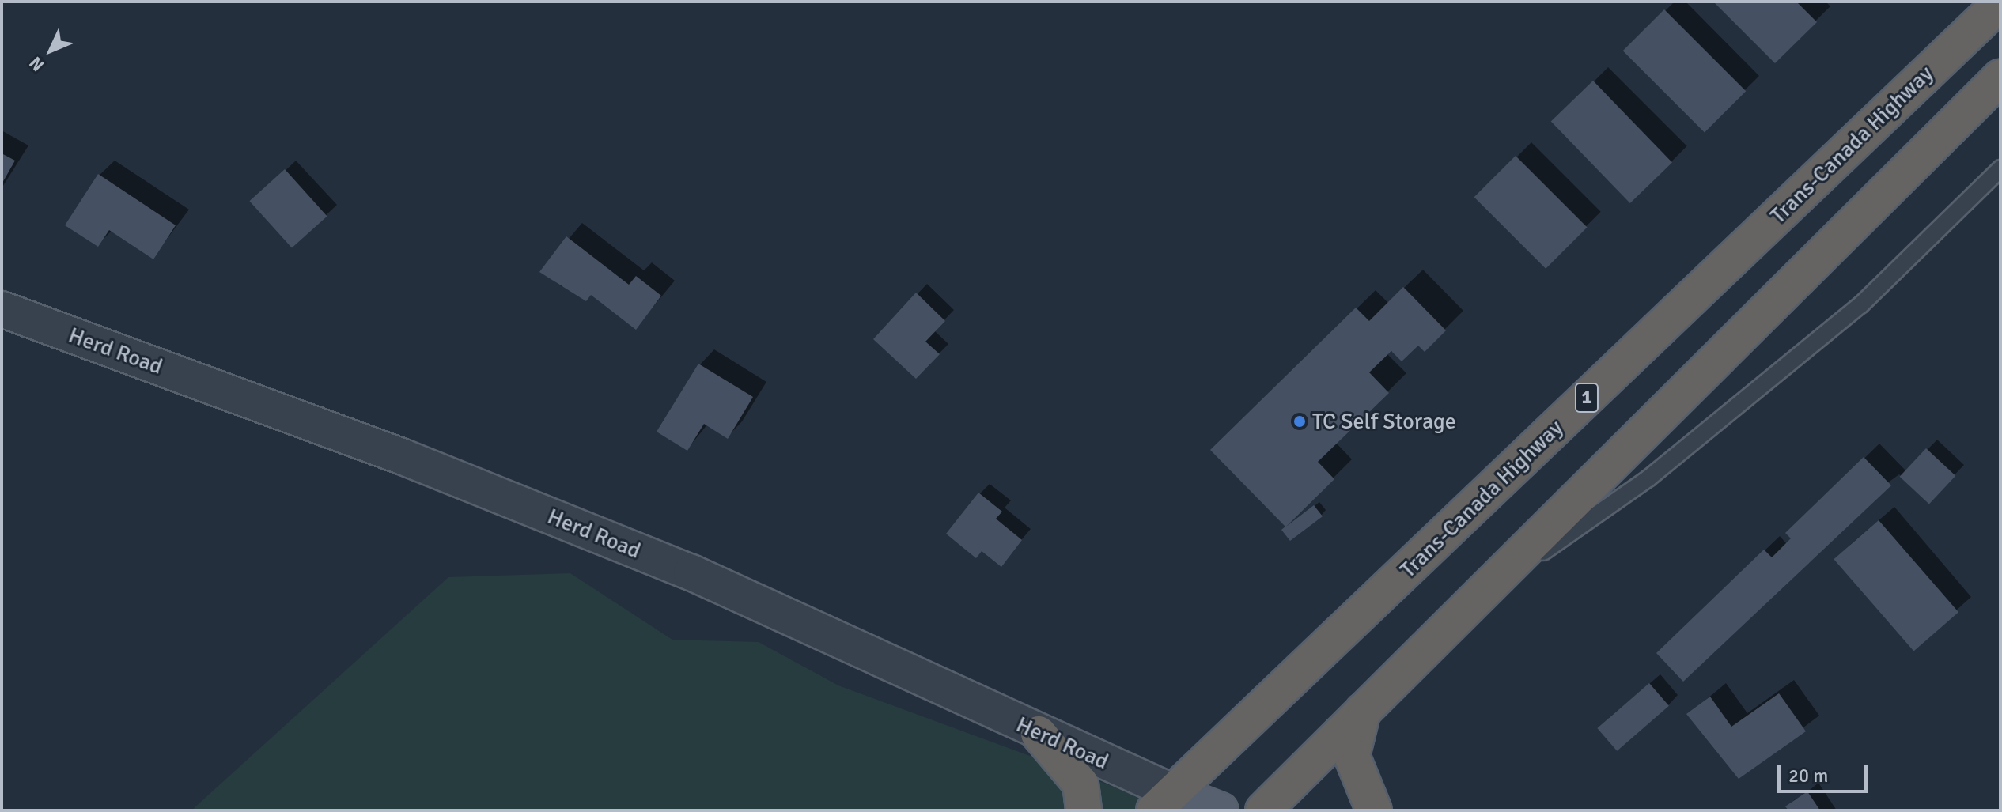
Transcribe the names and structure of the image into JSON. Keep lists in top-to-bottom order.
{
  "streets": {
    "highway": ["Trans-Canada Highway", "1"],
    "street": ["Herd Road"]
  },
  "crossings": [
    ["Trans-Canada Highway", "Herd Road"]
  ],
  "places": ["TC Self Storage"],
  "scale_bar": "20 m",
  "north": "bottom left"
}
